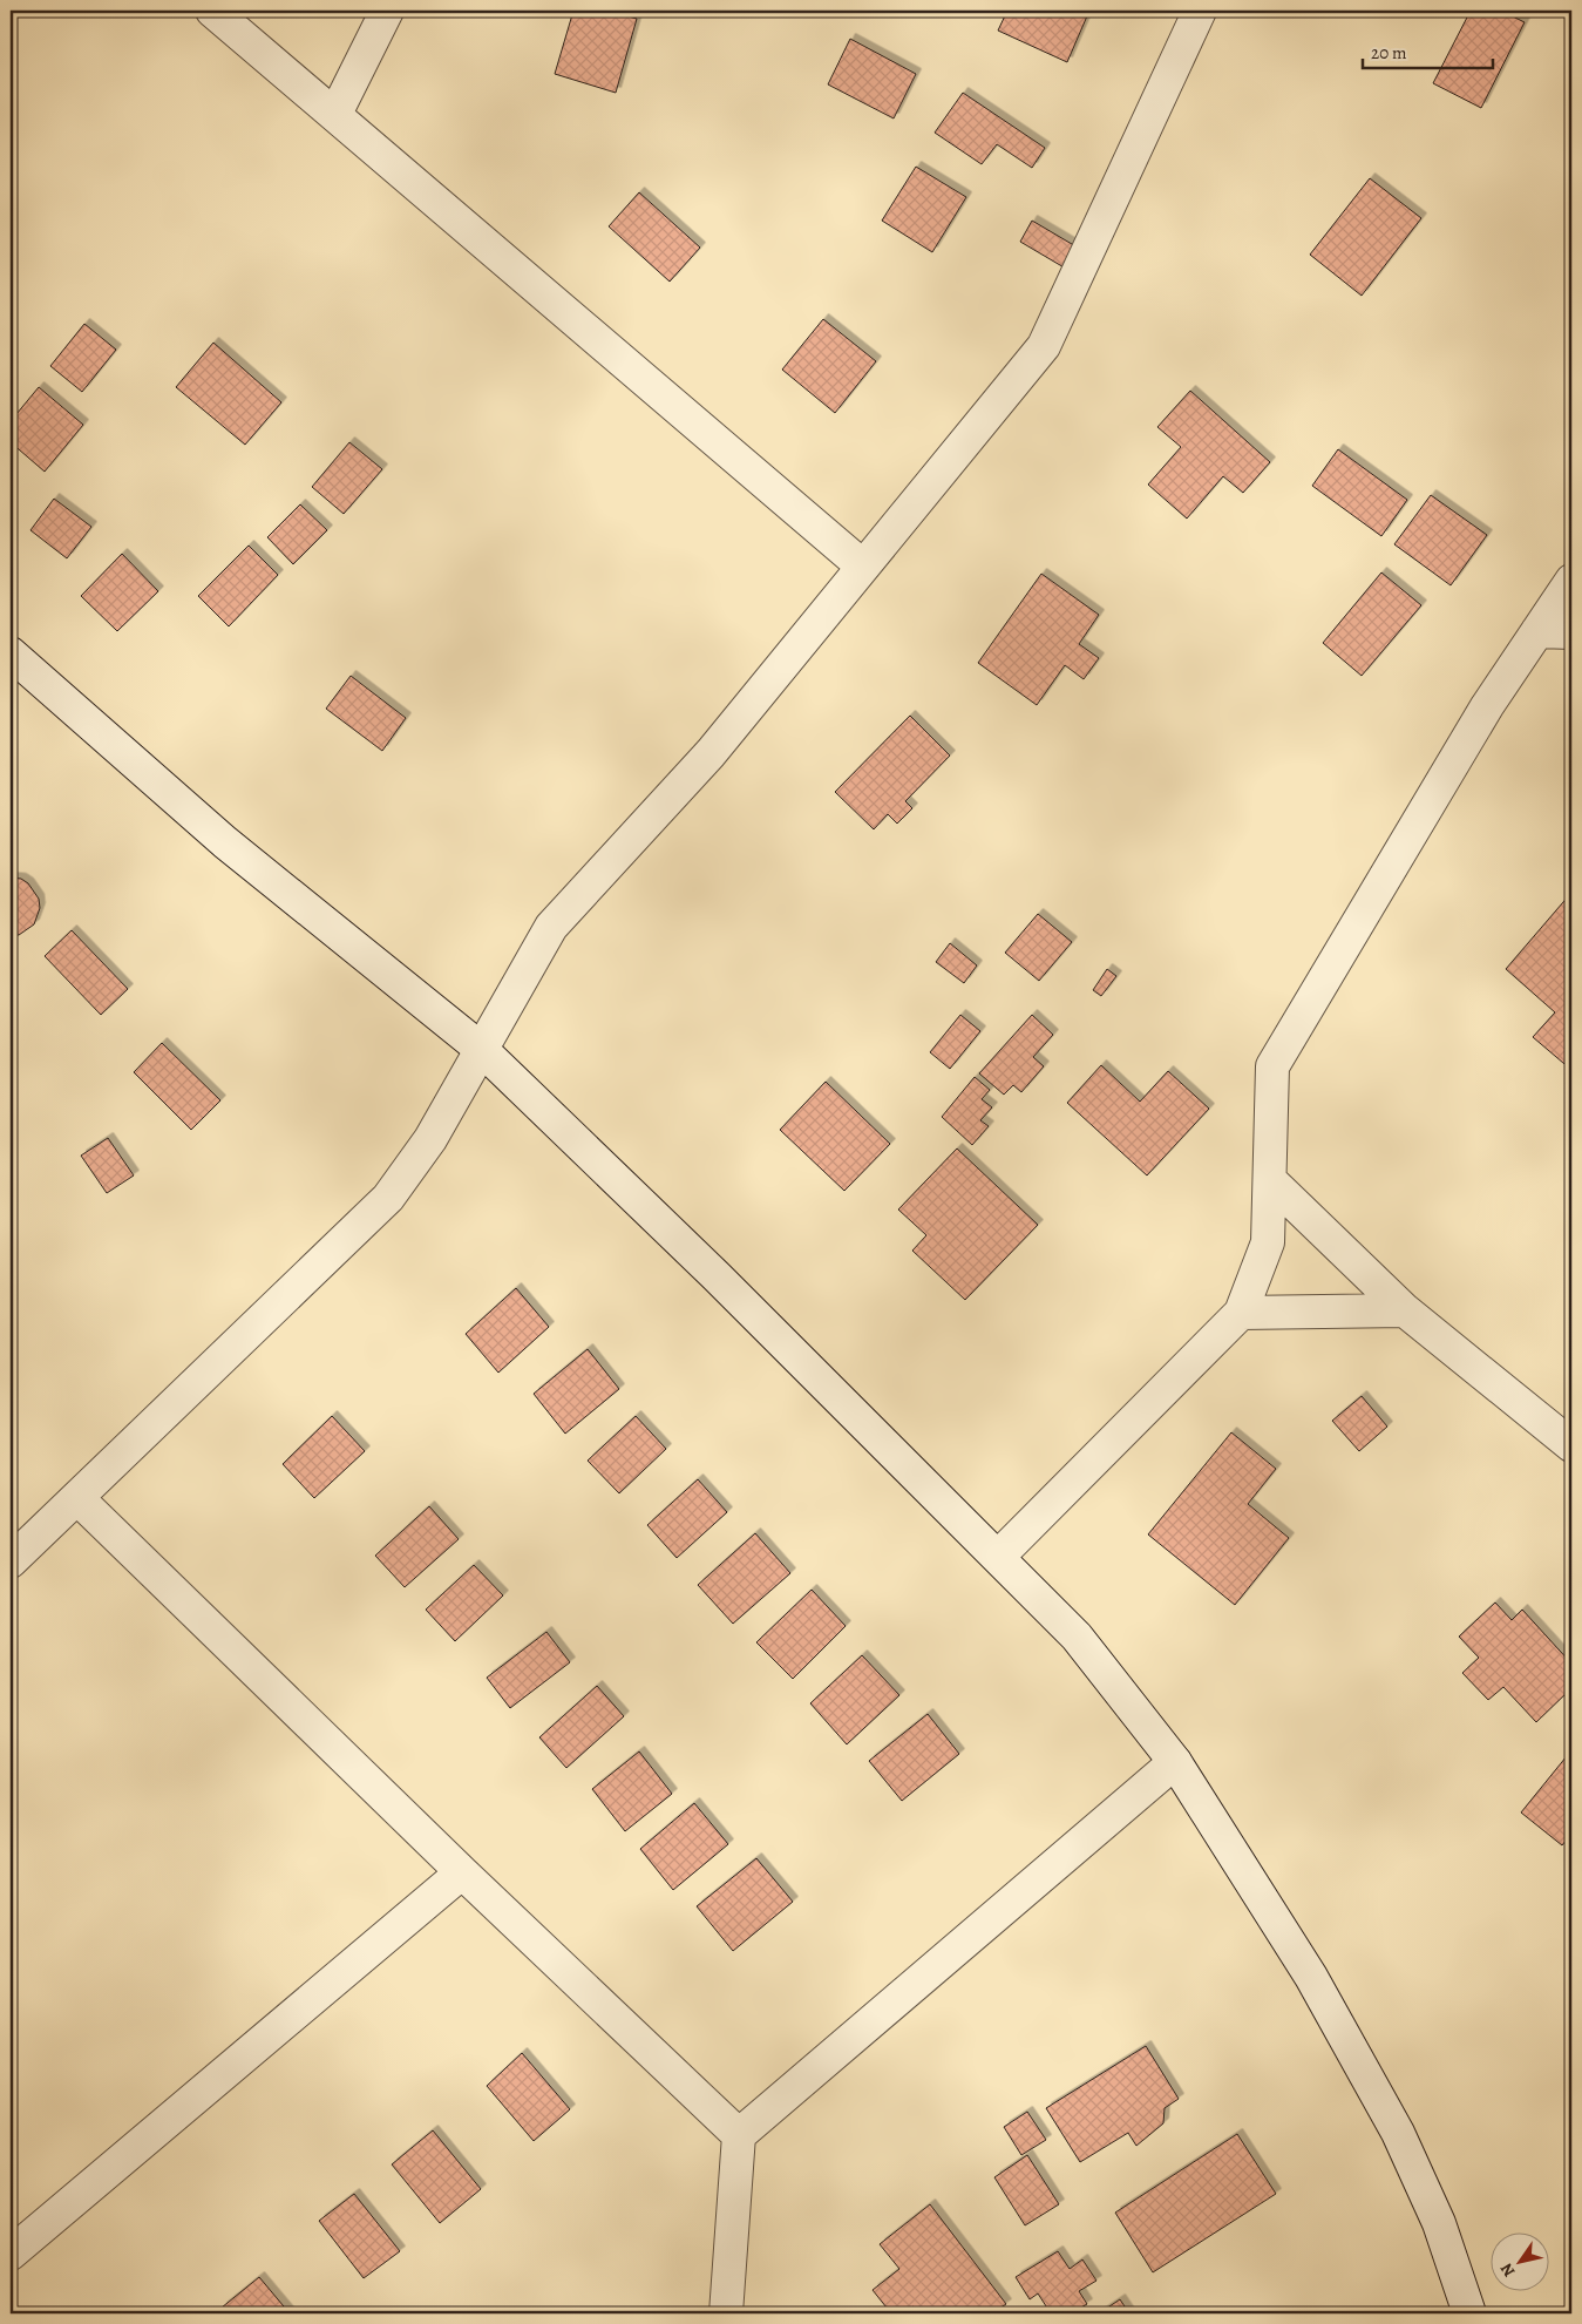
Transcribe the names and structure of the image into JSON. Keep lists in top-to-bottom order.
{
  "scale_bar": "20 m",
  "north": "bottom left"
}
